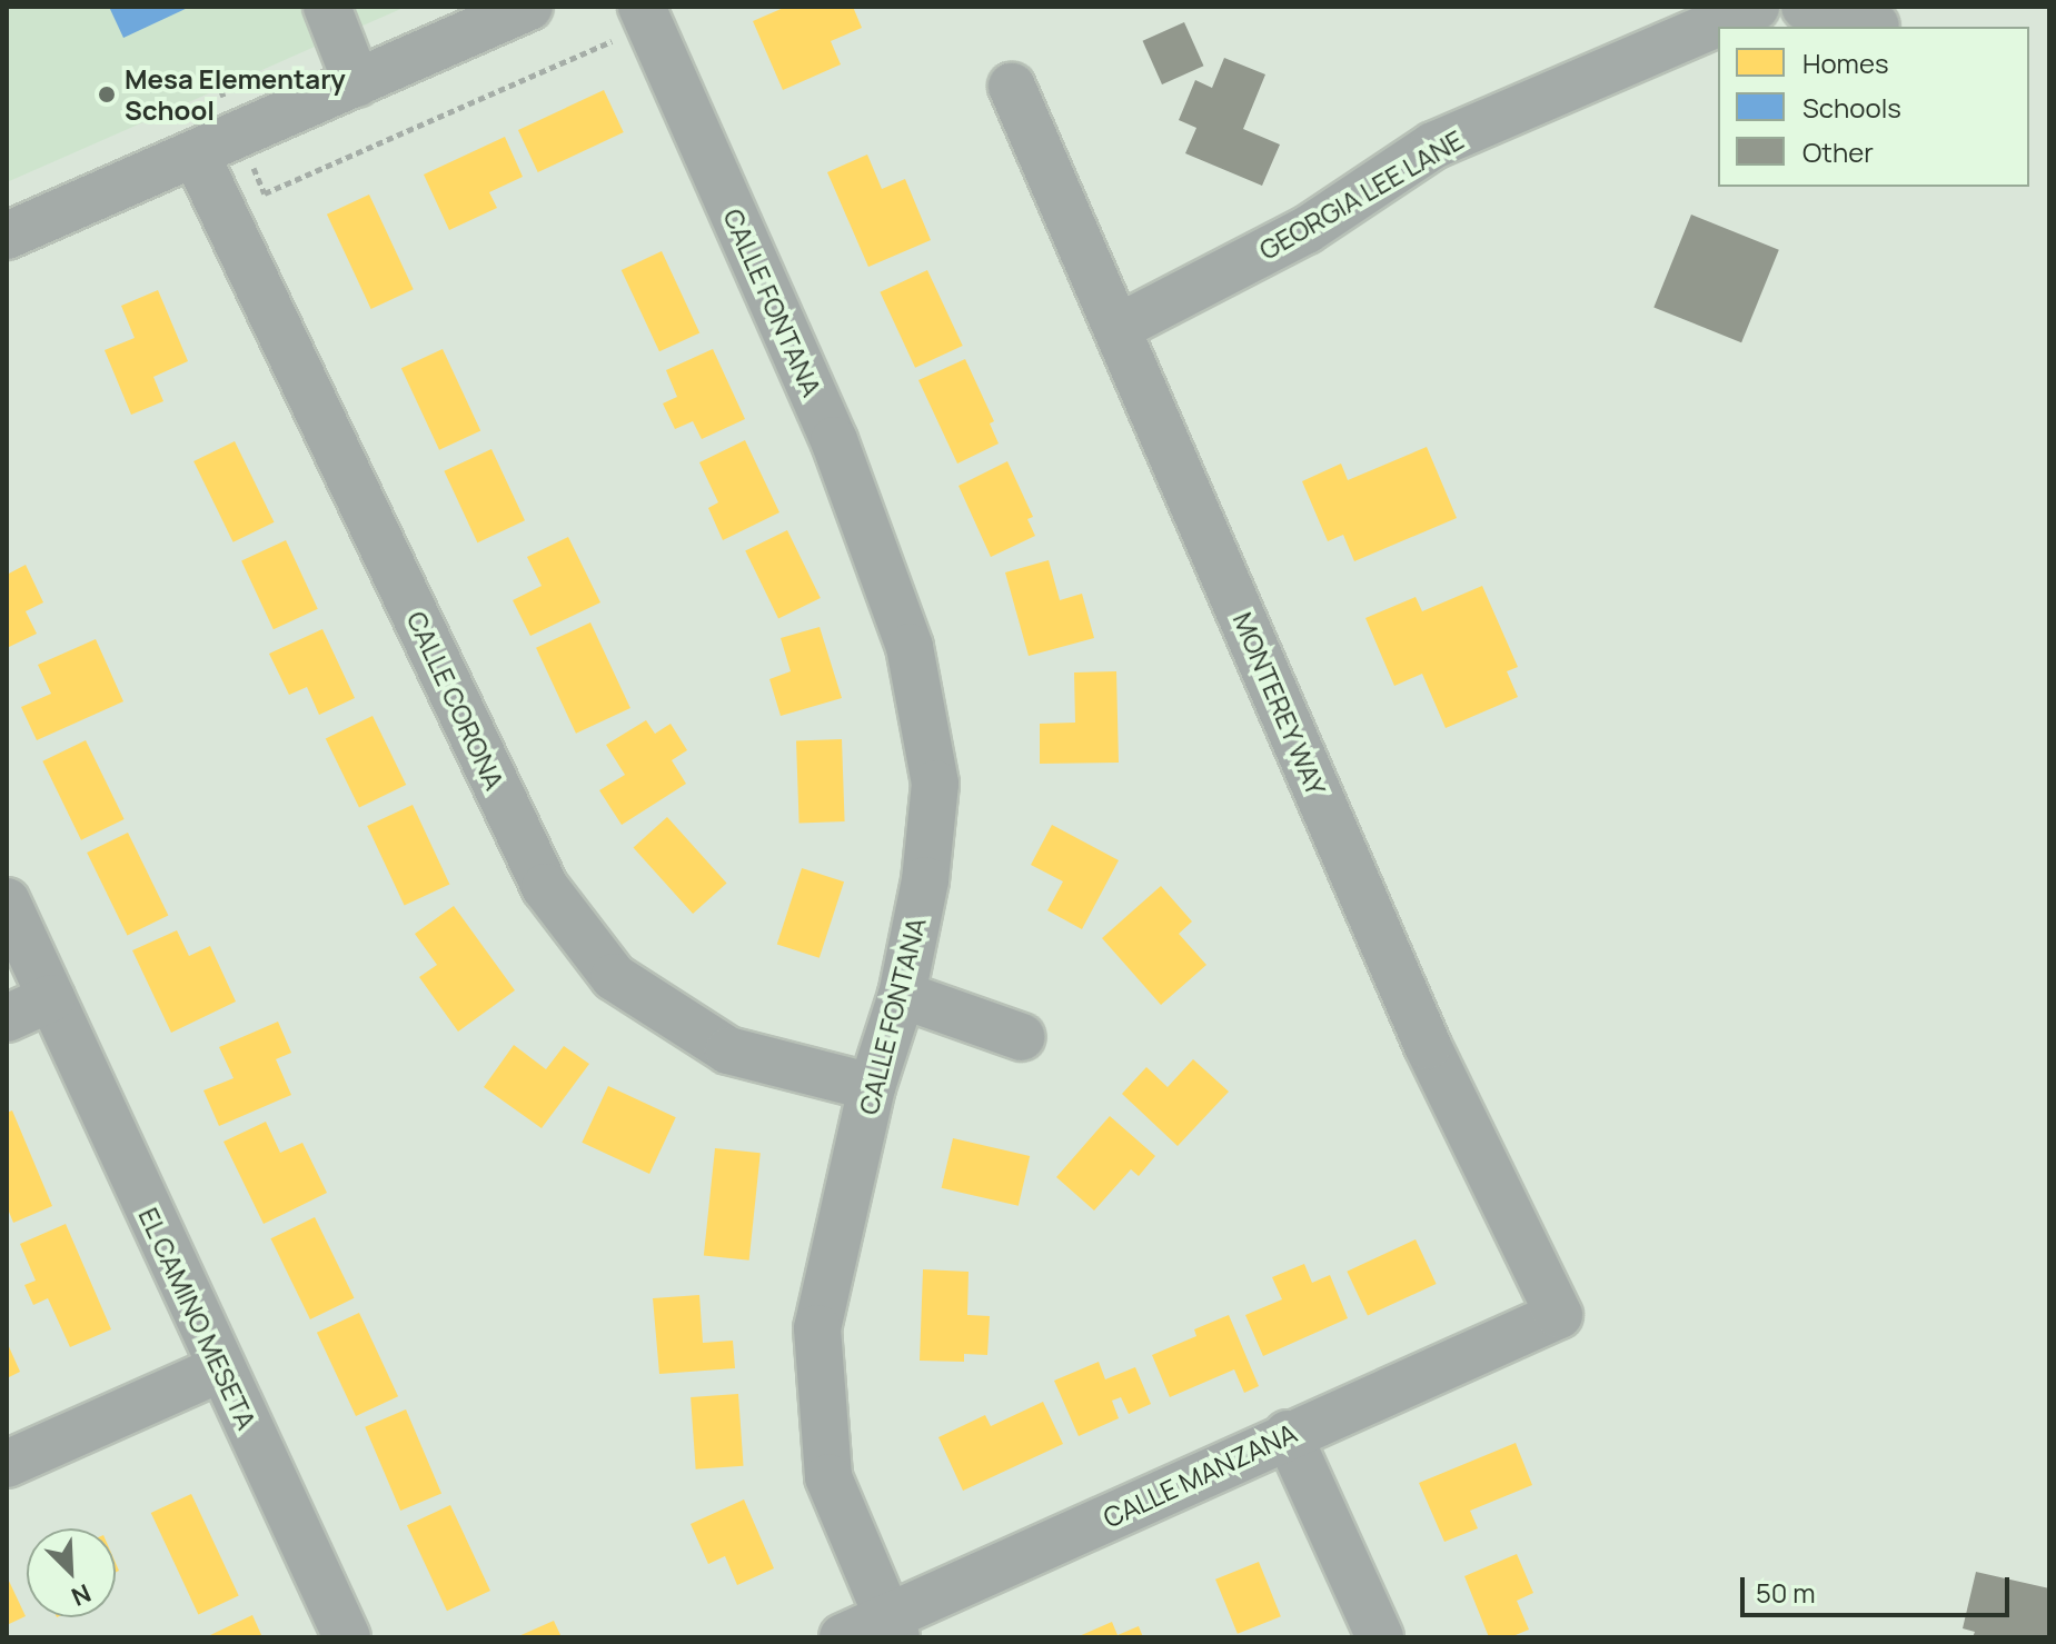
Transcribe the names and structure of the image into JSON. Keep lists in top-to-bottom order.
{
  "streets": {
    "street": [
      "GEORGIA LEE LANE",
      "CALLE FONTANA",
      "CALLE CORONA",
      "MONTEREY WAY",
      "EL CAMINO MESETA",
      "CALLE MANZANA"
    ]
  },
  "crossings": [
    ["GEORGIA LEE LANE", "MONTEREY WAY"],
    ["CALLE FONTANA", "CALLE CORONA"],
    ["CALLE FONTANA", "CALLE MANZANA"],
    ["MONTEREY WAY", "CALLE MANZANA"]
  ],
  "places": ["Mesa Elementary School"],
  "legend": ["Homes", "Schools", "Other"],
  "scale_bar": "50 m",
  "north": "bottom right"
}
